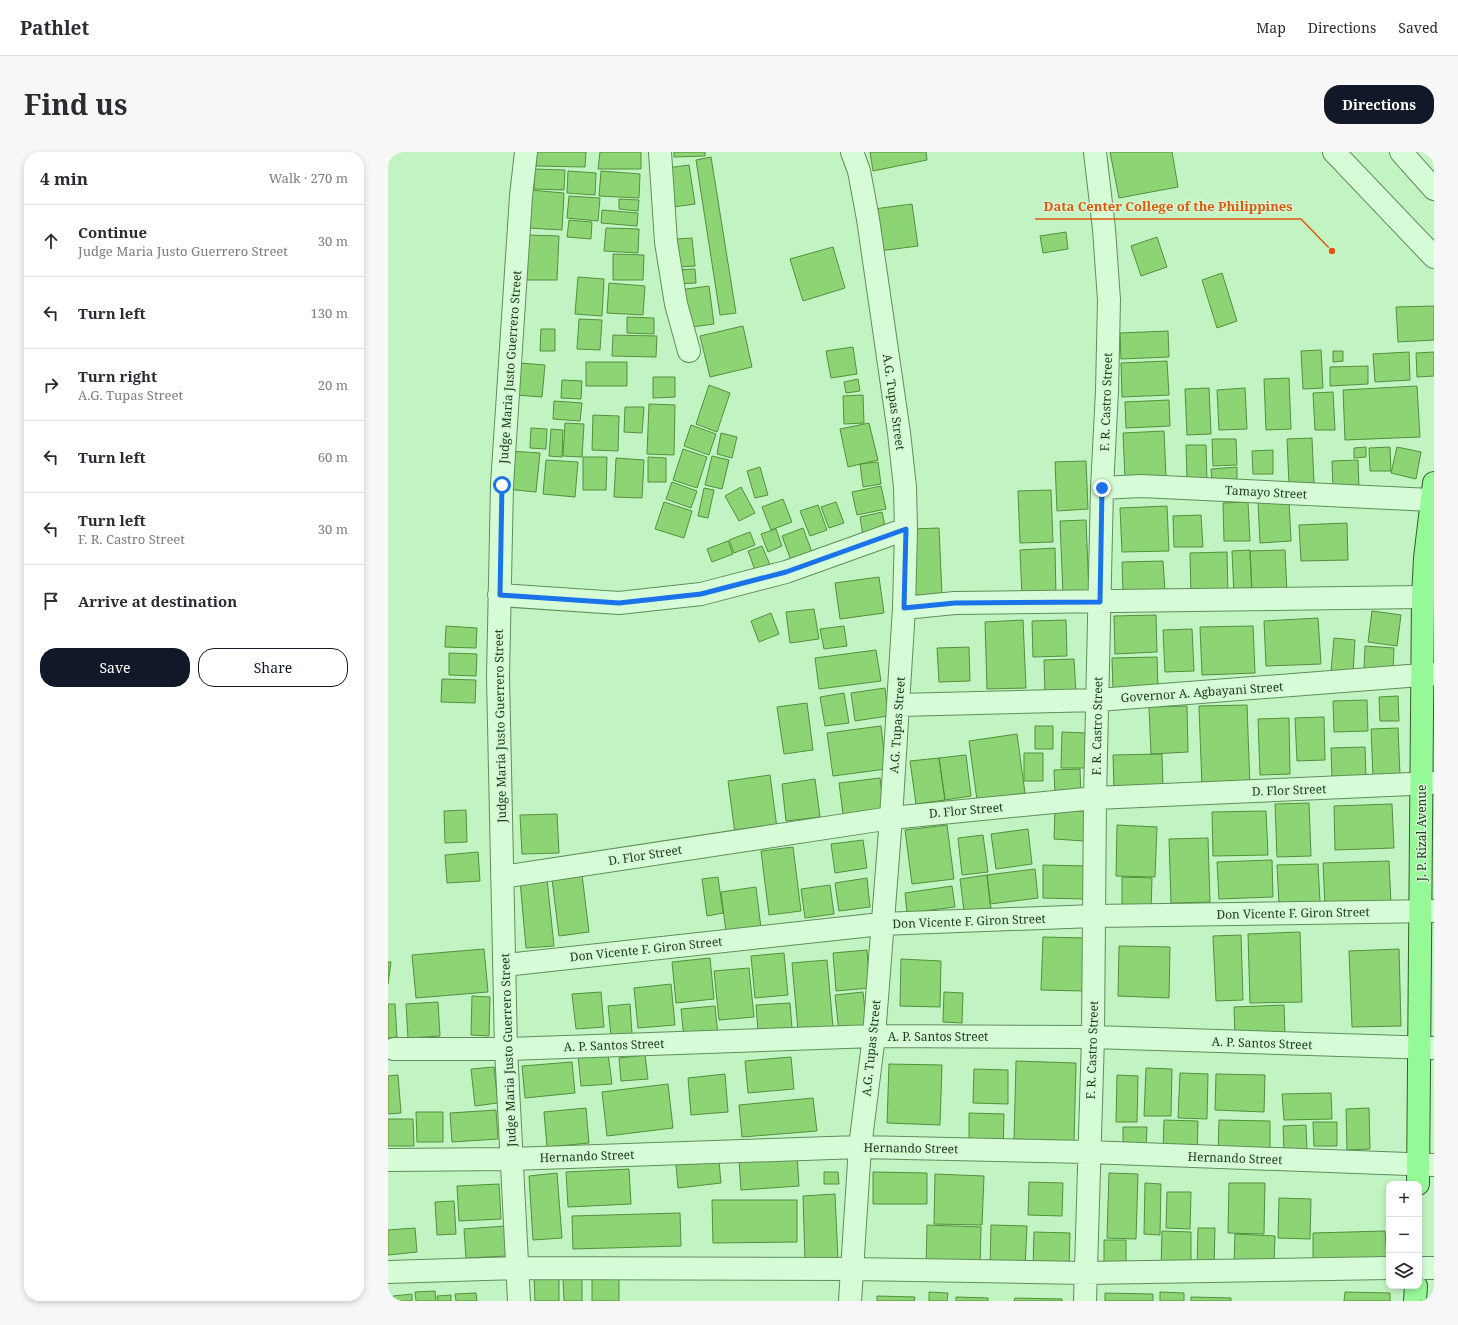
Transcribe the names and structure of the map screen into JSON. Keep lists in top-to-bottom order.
{
  "streets": {
    "main road": ["J. P. Rizal Avenue"],
    "street": [
      "Judge Maria Justo Guerrero Street",
      "A.G. Tupas Street",
      "F. R. Castro Street",
      "Tamayo Street",
      "Governor A. Agbayani Street",
      "D. Flor Street",
      "Don Vicente F. Giron Street",
      "A. P. Santos Street",
      "Hernando Street"
    ]
  },
  "crossings": [
    ["Judge Maria Justo Guerrero Street", "D. Flor Street"],
    ["Judge Maria Justo Guerrero Street", "Don Vicente F. Giron Street"],
    ["Judge Maria Justo Guerrero Street", "A. P. Santos Street"],
    ["Judge Maria Justo Guerrero Street", "Hernando Street"],
    ["A.G. Tupas Street", "Governor A. Agbayani Street"],
    ["A.G. Tupas Street", "D. Flor Street"],
    ["A.G. Tupas Street", "Don Vicente F. Giron Street"],
    ["A.G. Tupas Street", "A. P. Santos Street"],
    ["A.G. Tupas Street", "Hernando Street"],
    ["F. R. Castro Street", "Tamayo Street"],
    ["F. R. Castro Street", "Governor A. Agbayani Street"],
    ["F. R. Castro Street", "D. Flor Street"],
    ["F. R. Castro Street", "Don Vicente F. Giron Street"],
    ["F. R. Castro Street", "A. P. Santos Street"],
    ["F. R. Castro Street", "Hernando Street"],
    ["Tamayo Street", "J. P. Rizal Avenue"],
    ["Governor A. Agbayani Street", "J. P. Rizal Avenue"],
    ["D. Flor Street", "J. P. Rizal Avenue"],
    ["J. P. Rizal Avenue", "Don Vicente F. Giron Street"],
    ["J. P. Rizal Avenue", "A. P. Santos Street"],
    ["J. P. Rizal Avenue", "Hernando Street"]
  ],
  "places": ["Data Center College of the Philippines"],
  "page": {
    "header": "Pathlet",
    "nav": ["Map", "Directions", "Saved"],
    "title": "Find us",
    "buttons": [
      "Directions",
      ["Save", "Share"]
    ],
    "heading": ["4 min", "Walk · 270 m"],
    "list": [
      ["Continue", "Judge Maria Justo Guerrero Street", "30 m"],
      ["Turn left", "130 m"],
      ["Turn right", "A.G. Tupas Street", "20 m"],
      ["Turn left", "60 m"],
      ["Turn left", "F. R. Castro Street", "30 m"],
      "Arrive at destination"
    ],
    "map_buttons": ["+", "−"]
  }
}
